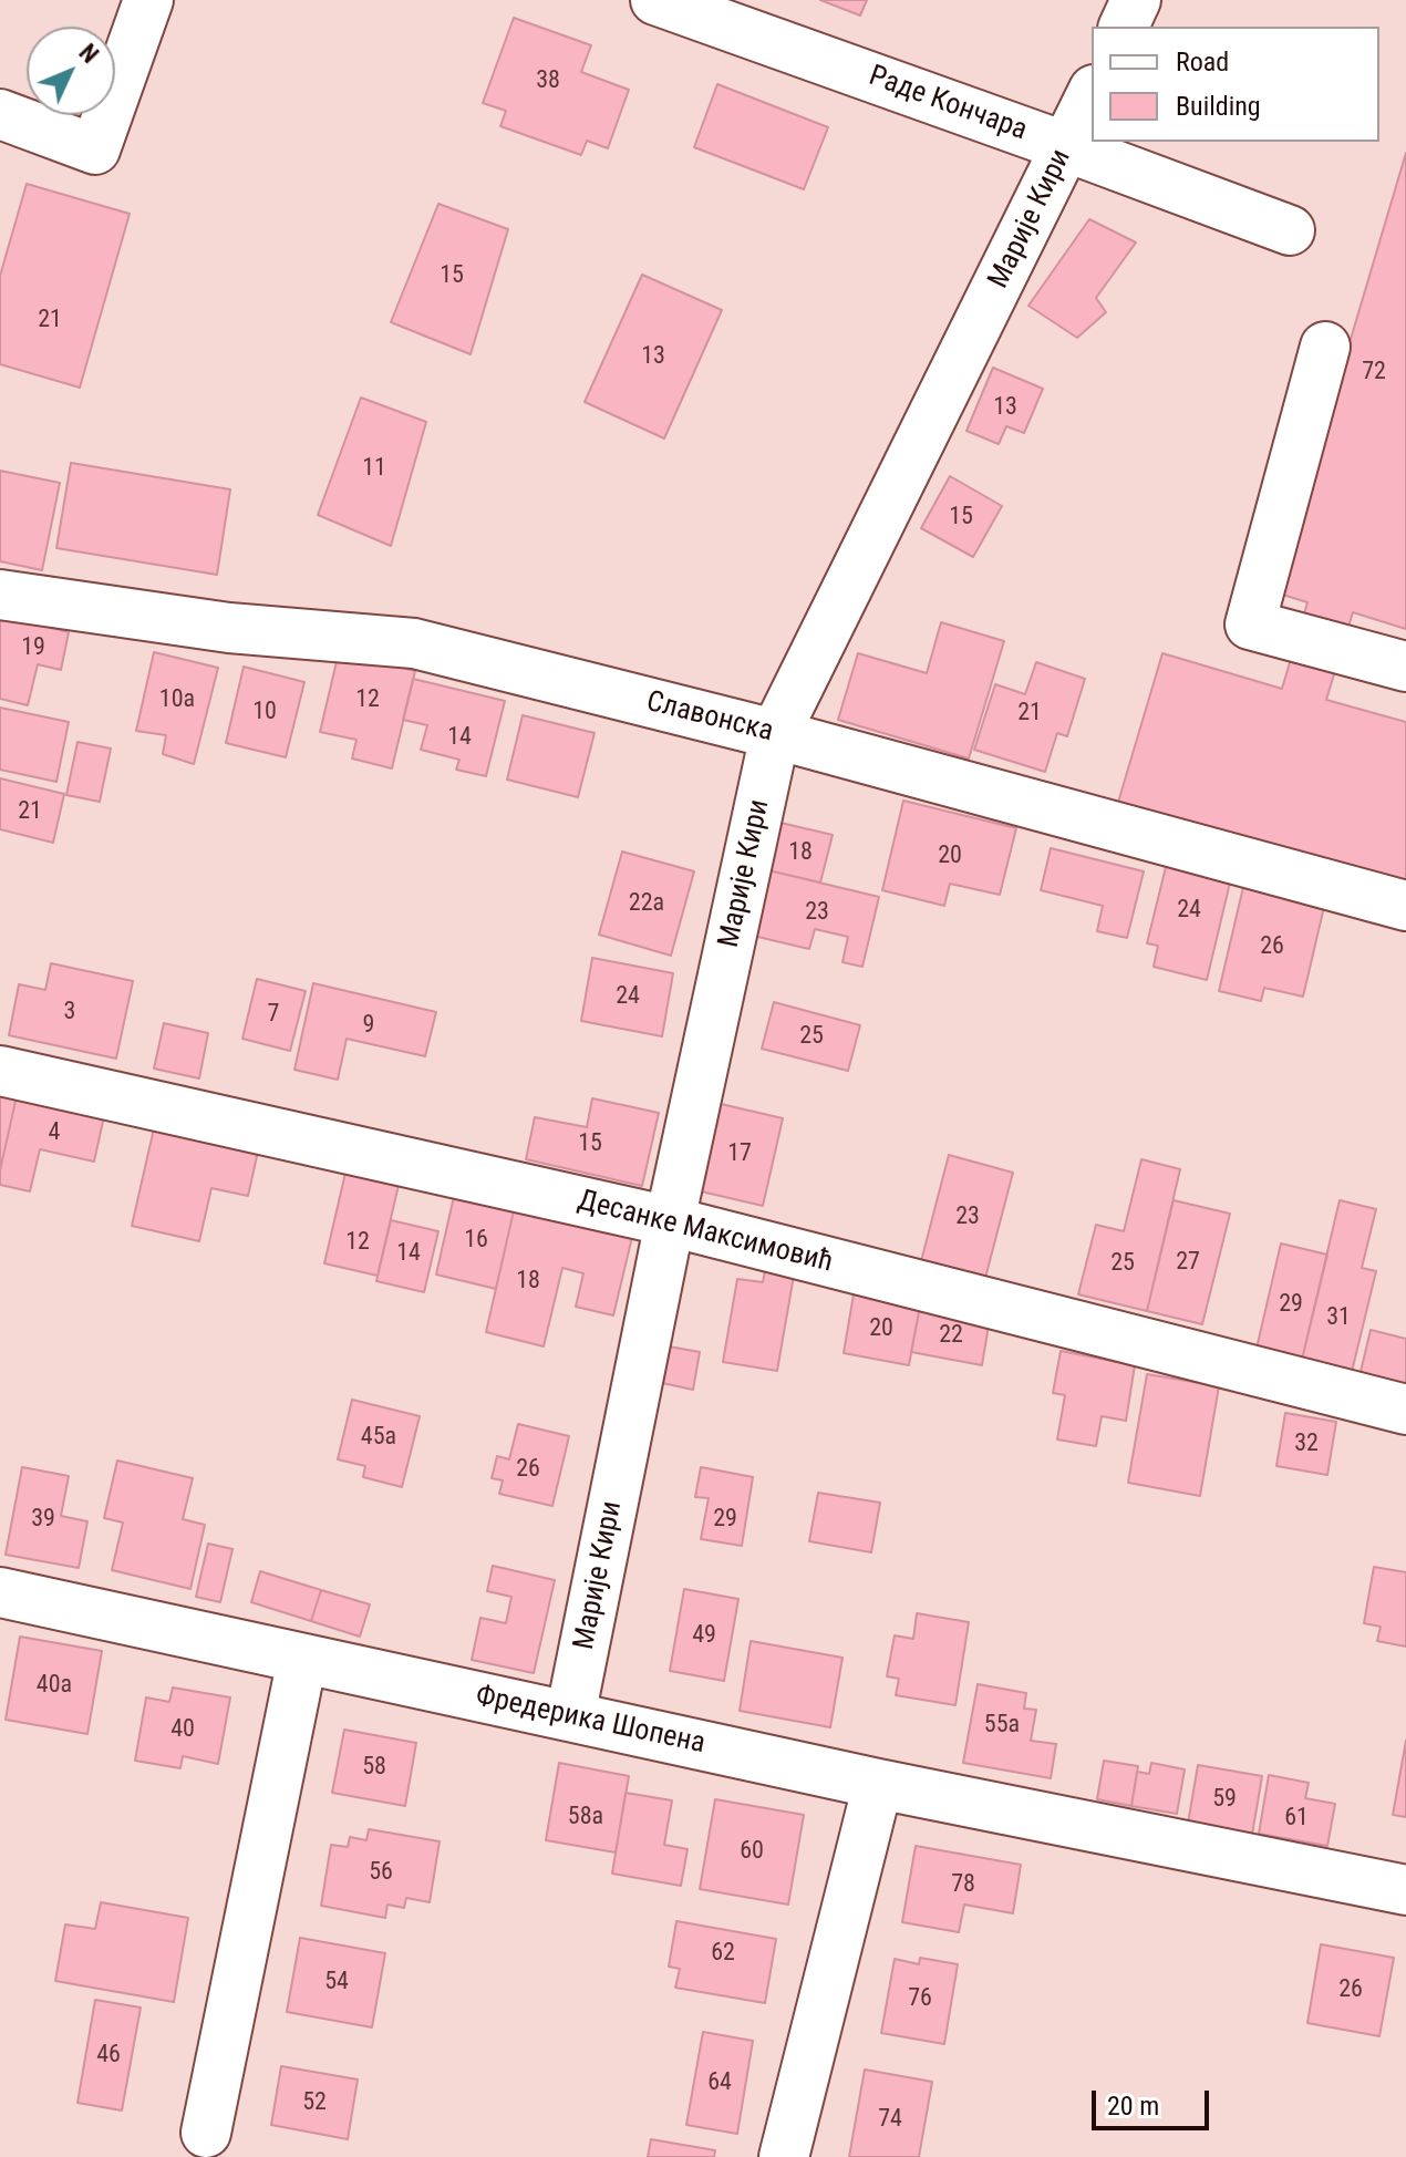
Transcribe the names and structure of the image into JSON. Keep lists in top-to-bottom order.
{
  "streets": {
    "street": [
      "Раде Кончара",
      "Марије Кири",
      "Славонска",
      "Десанке Максимовић",
      "Фредерика Шопена"
    ]
  },
  "crossings": [
    ["Раде Кончара", "Марије Кири"],
    ["Марије Кири", "Славонска"],
    ["Марије Кири", "Десанке Максимовић"],
    ["Марије Кири", "Фредерика Шопена"]
  ],
  "house_numbers": [
    "38",
    "15",
    "21",
    "13",
    "72",
    "13",
    "11",
    "15",
    "19",
    "10a",
    "12",
    "10",
    "21",
    "14",
    "21",
    "18",
    "20",
    "22a",
    "24",
    "23",
    "26",
    "24",
    "3",
    "7",
    "9",
    "25",
    "4",
    "15",
    "17",
    "23",
    "16",
    "12",
    "14",
    "27",
    "25",
    "18",
    "29",
    "31",
    "20",
    "22",
    "45a",
    "32",
    "26",
    "39",
    "29",
    "49",
    "40a",
    "55a",
    "40",
    "58",
    "59",
    "58a",
    "61",
    "60",
    "56",
    "78",
    "62",
    "54",
    "26",
    "76",
    "46",
    "64",
    "52",
    "74"
  ],
  "legend": ["Road", "Building"],
  "scale_bar": "20 m",
  "north": "top right"
}
